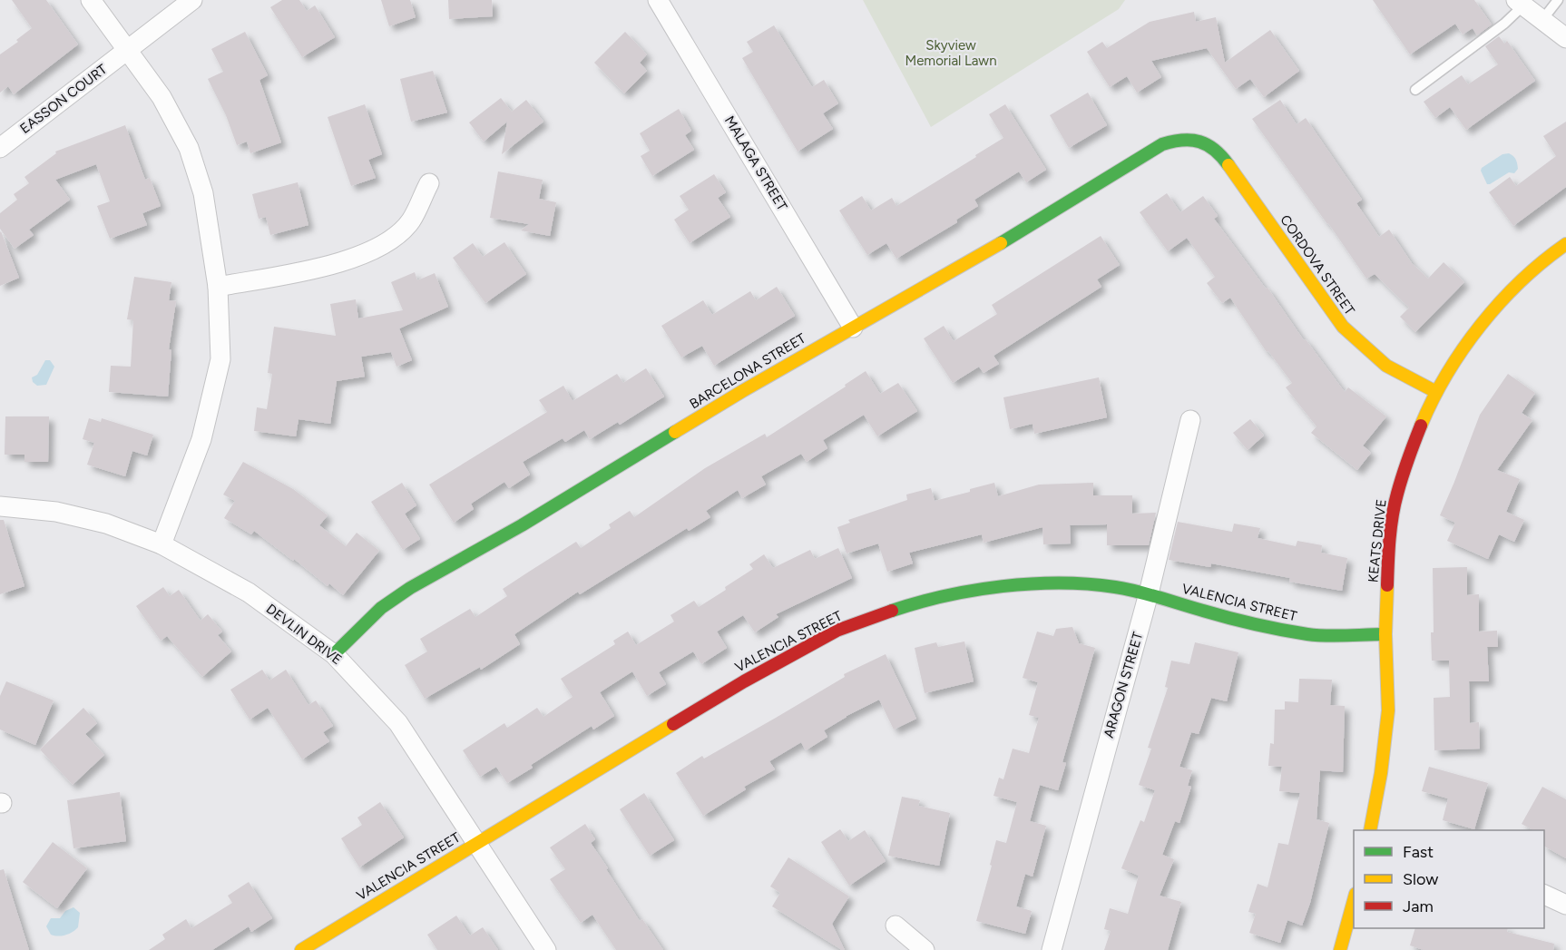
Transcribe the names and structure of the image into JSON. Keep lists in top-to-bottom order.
{
  "streets": {
    "street": [
      "EASSON COURT",
      "MALAGA STREET",
      "CORDOVA STREET",
      "BARCELONA STREET",
      "KEATS DRIVE",
      "VALENCIA STREET",
      "DEVLIN DRIVE",
      "ARAGON STREET"
    ]
  },
  "crossings": [
    ["MALAGA STREET", "BARCELONA STREET"],
    ["CORDOVA STREET", "BARCELONA STREET"],
    ["CORDOVA STREET", "KEATS DRIVE"],
    ["BARCELONA STREET", "DEVLIN DRIVE"],
    ["KEATS DRIVE", "VALENCIA STREET"],
    ["VALENCIA STREET", "DEVLIN DRIVE"],
    ["VALENCIA STREET", "ARAGON STREET"]
  ],
  "parks": ["Skyview Memorial Lawn"],
  "legend": ["Fast", "Slow", "Jam"]
}
